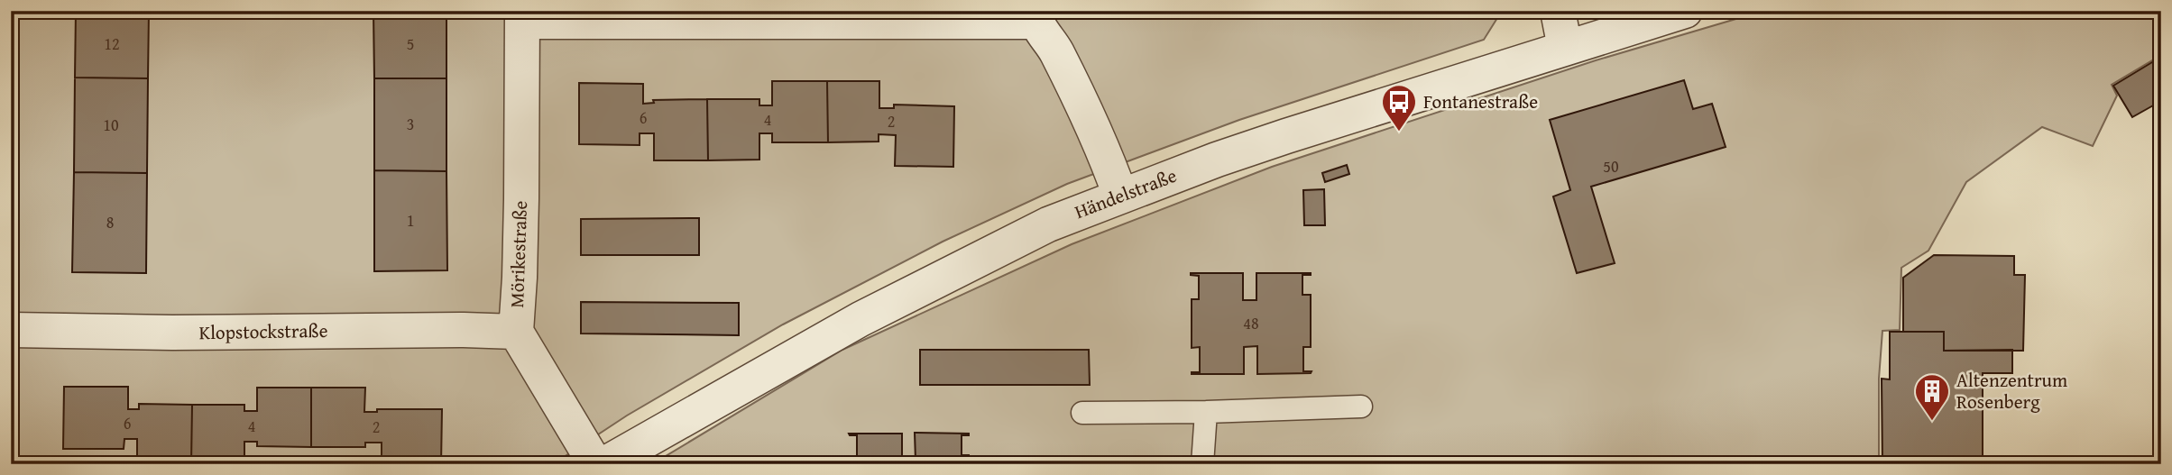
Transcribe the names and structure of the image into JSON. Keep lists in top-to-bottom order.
{
  "streets": {
    "street": ["Händelstraße", "Mörikestraße", "Klopstockstraße"]
  },
  "crossings": [
    ["Mörikestraße", "Klopstockstraße"]
  ],
  "places": {
    "bus stop": ["Fontanestraße"],
    "building": ["Altenzentrum Rosenberg"]
  },
  "house_numbers": [
    "12",
    "5",
    "6",
    "4",
    "2",
    "3",
    "10",
    "50",
    "1",
    "8",
    "48",
    "6",
    "4",
    "2"
  ]
}
